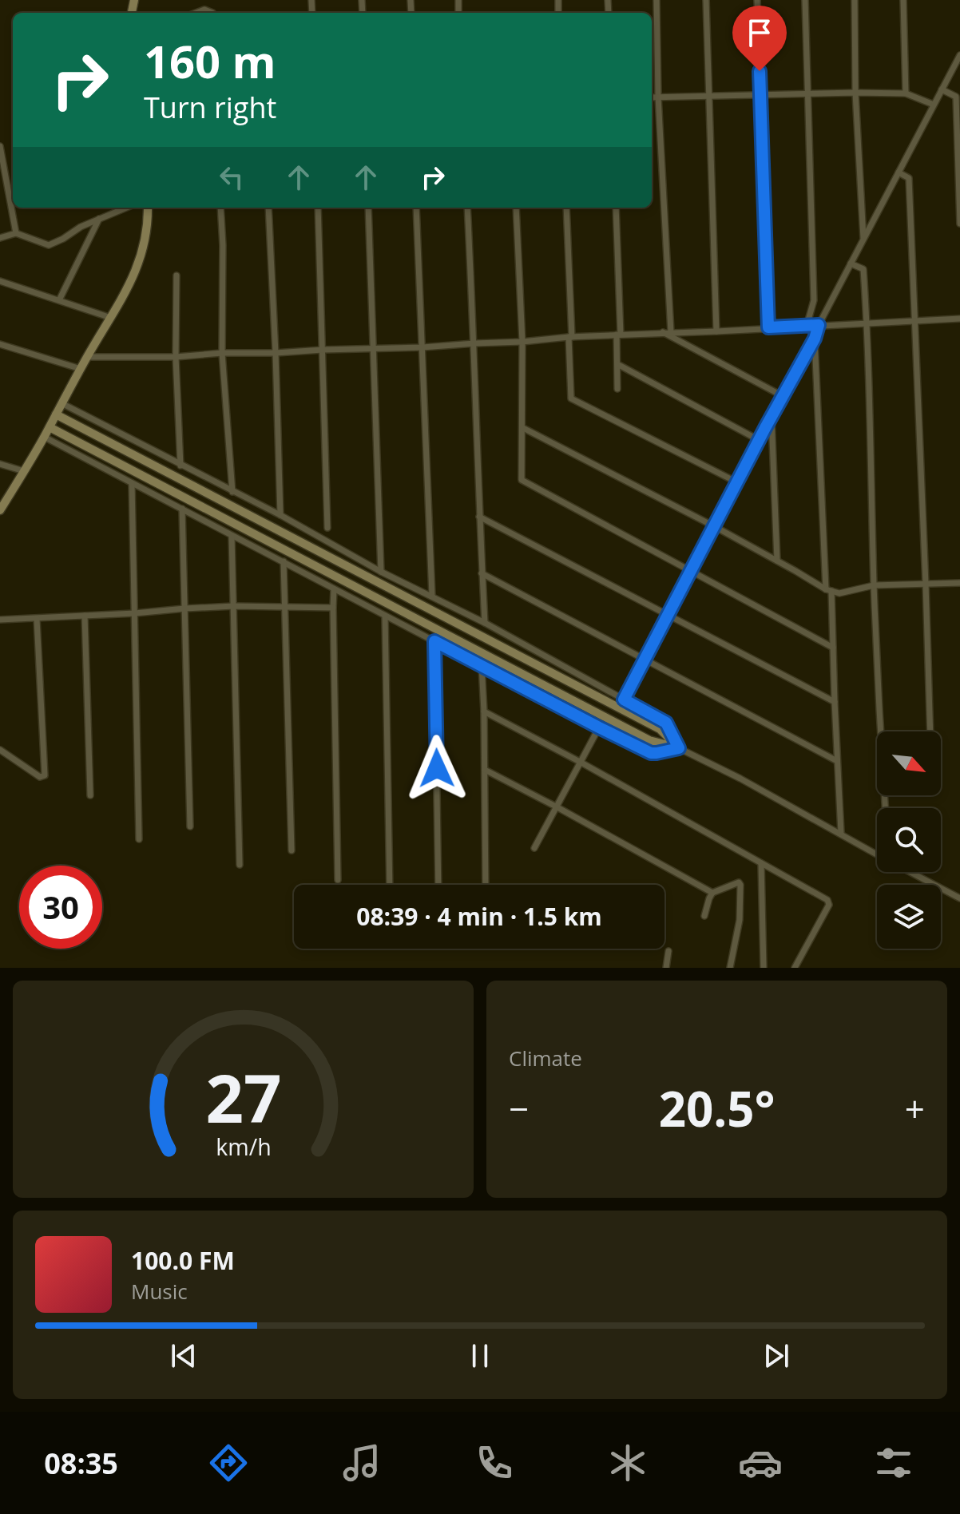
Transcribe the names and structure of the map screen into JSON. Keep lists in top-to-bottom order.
{
  "north": "bottom right",
  "page": {
    "turn": ["160 m", "Turn right"],
    "limit": "30",
    "trip": "08:39 · 4 min · 1.5 km",
    "tile": "Climate",
    "heat": ["−", "20.5°", "+"],
    "song": ["100.0 FM", "Music"],
    "tabs": "08:35",
    "gauge": ["27", "km/h"]
  }
}
